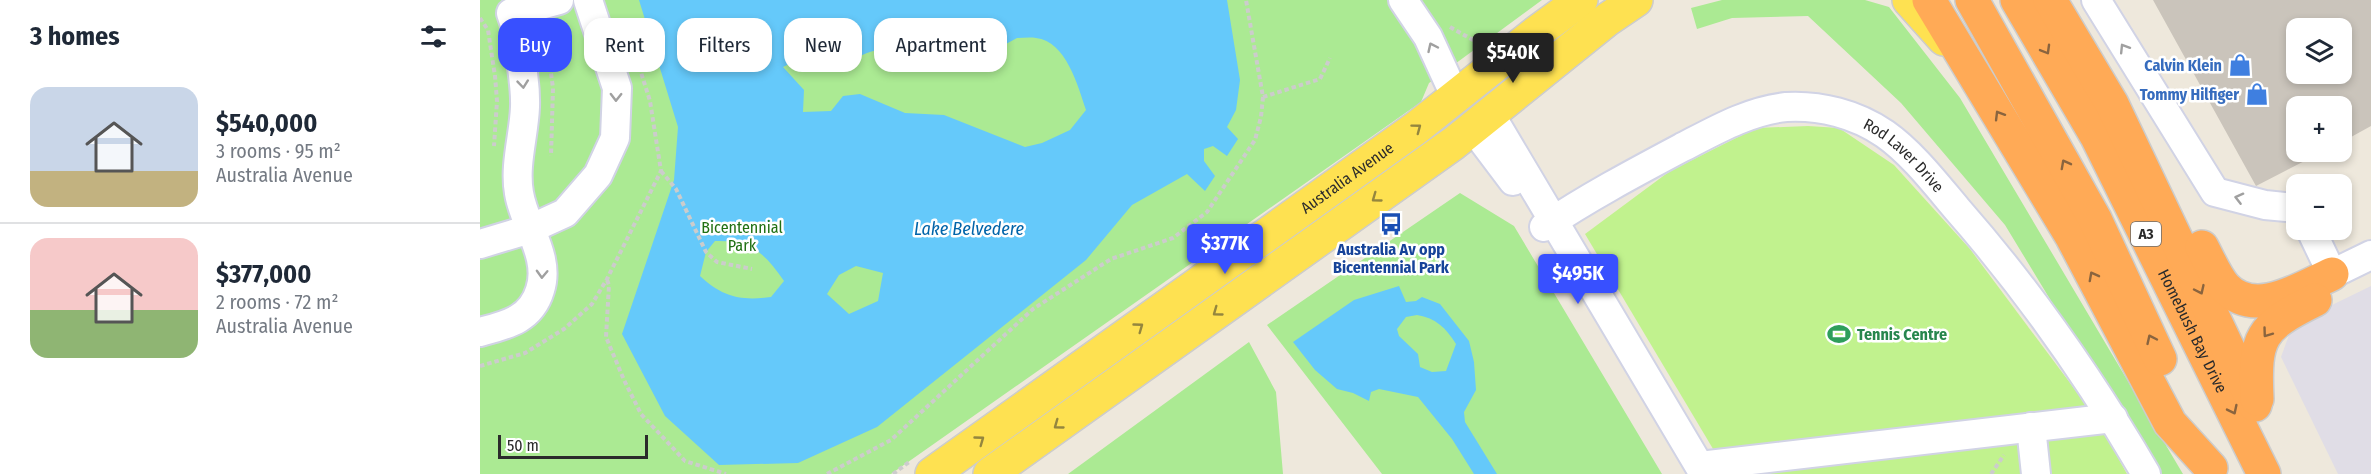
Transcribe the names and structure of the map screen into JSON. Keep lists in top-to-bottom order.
{
  "streets": {
    "highway": ["A3", "Homebush Bay Drive"],
    "main road": ["Australia Avenue"],
    "street": ["Rod Laver Drive"]
  },
  "water": ["Lake Belvedere"],
  "parks": ["Bicentennial Park"],
  "places": {
    "shop": ["Calvin Klein", "Tommy Hilfiger"],
    "bus stop": ["Australia Av opp Bicentennial Park"],
    "sports": ["Tennis Centre"]
  },
  "scale_bar": "50 m",
  "page": {
    "heading": "3 homes",
    "map_buttons": ["+", "−"],
    "chip": [
      "Buy",
      "Rent",
      "Filters",
      "New",
      "Apartment"
    ],
    "price": ["$540K", "$377K", "$495K"],
    "list": [
      {
        "name": "$540,000",
        "note": "3 rooms · 95 m² · Australia Avenue"
      },
      {
        "name": "$377,000",
        "note": "2 rooms · 72 m² · Australia Avenue"
      }
    ],
    "scale": "50 m"
  }
}
